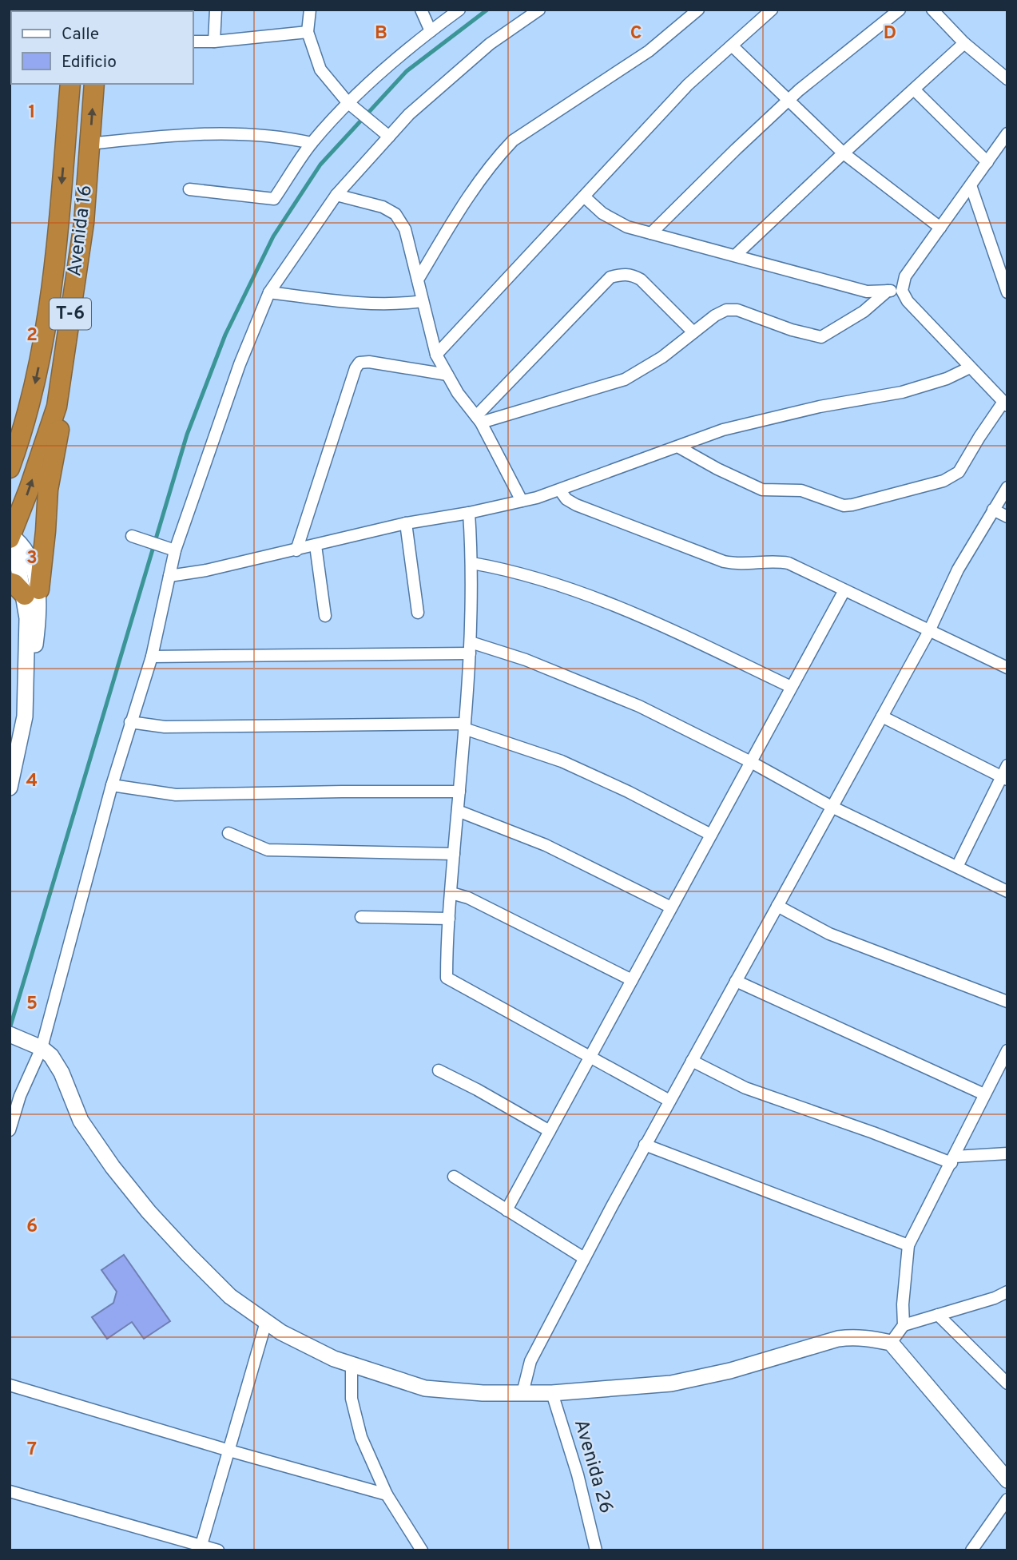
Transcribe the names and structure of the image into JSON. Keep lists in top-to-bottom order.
{
  "streets": {
    "highway": ["Avenida 16", "T-6"],
    "street": ["Avenida 26"]
  },
  "crossings": [
    ["Avenida 16", "T-6"]
  ],
  "legend": ["Calle", "Edificio"],
  "grid": {
    "columns": ["B", "C", "D"],
    "rows": [
      "1",
      "2",
      "3",
      "4",
      "5",
      "6",
      "7"
    ]
  }
}
